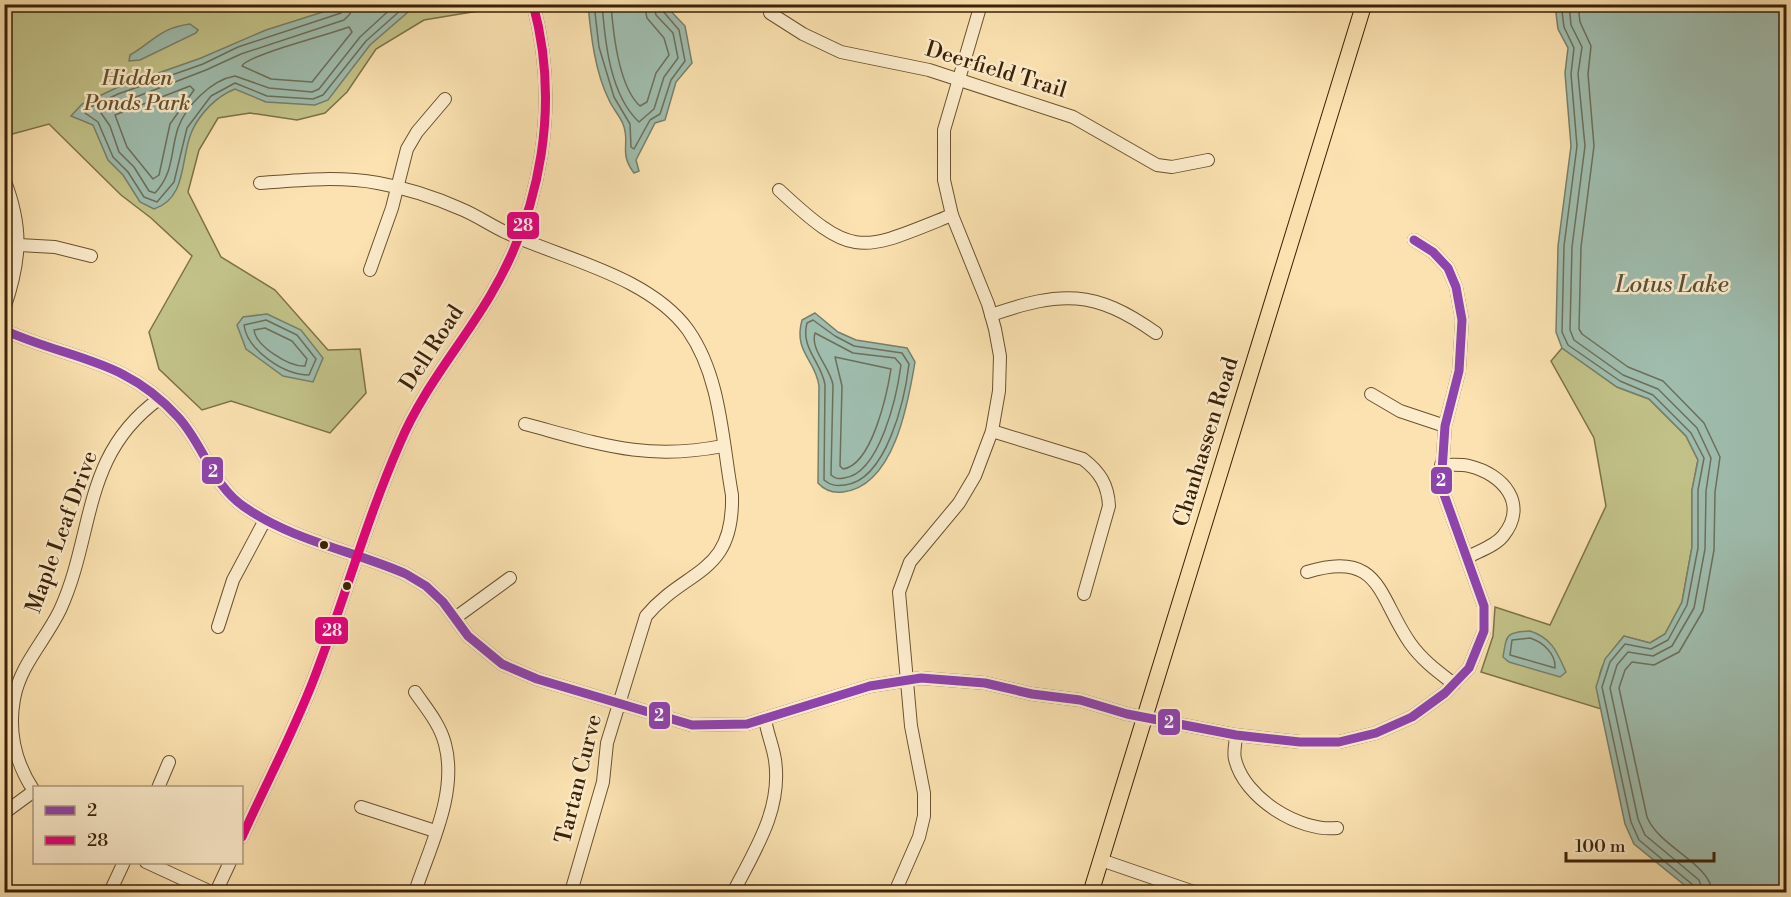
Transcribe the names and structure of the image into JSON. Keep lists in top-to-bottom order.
{
  "streets": {
    "main road": ["Chanhassen Road"],
    "street": [
      "Deerfield Trail",
      "Dell Road",
      "Maple Leaf Drive",
      "Tartan Curve"
    ]
  },
  "crossings": [
    ["Dell Road", "Tartan Curve"]
  ],
  "water": ["Lotus Lake"],
  "parks": ["Hidden Ponds Park"],
  "lines": ["transit line 28", "transit line 2"],
  "legend": ["2", "28"],
  "scale_bar": "100 m"
}
